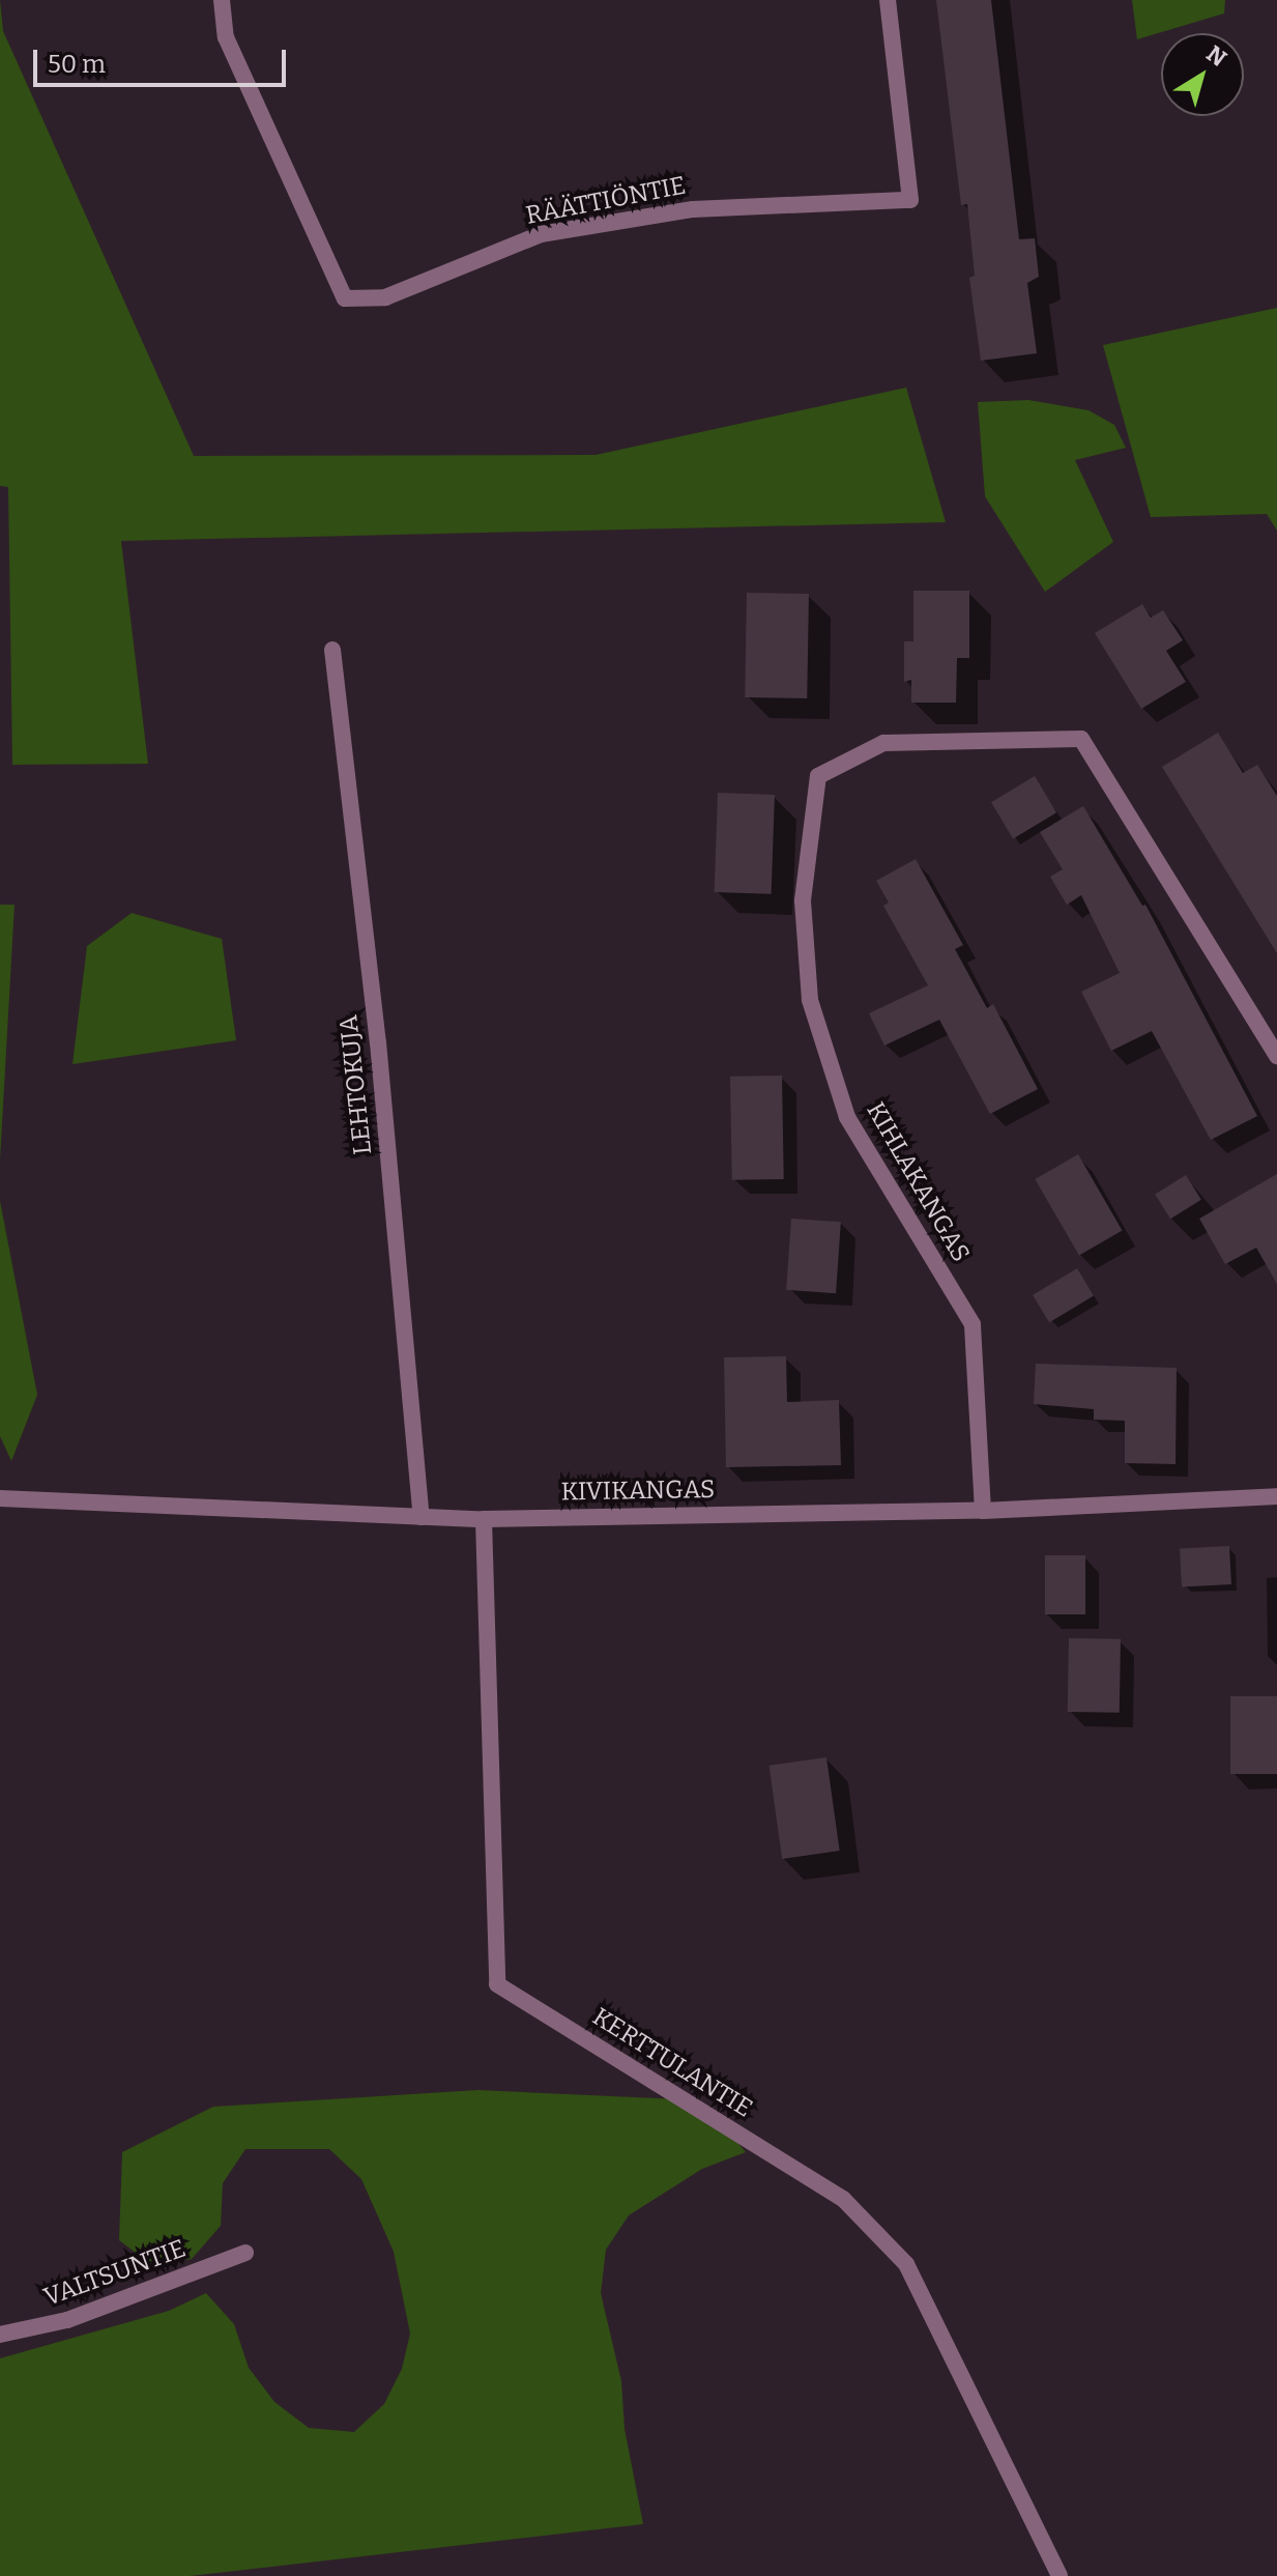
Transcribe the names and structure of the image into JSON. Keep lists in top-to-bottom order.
{
  "streets": {
    "street": [
      "RÄÄTTIÖNTIE",
      "LEHTOKUJA",
      "KIHLAKANGAS",
      "KIVIKANGAS",
      "KERTTULANTIE",
      "VALTSUNTIE"
    ]
  },
  "crossings": [
    ["LEHTOKUJA", "KIVIKANGAS"],
    ["KIHLAKANGAS", "KIVIKANGAS"],
    ["KIVIKANGAS", "KERTTULANTIE"]
  ],
  "scale_bar": "50 m",
  "north": "top right"
}
